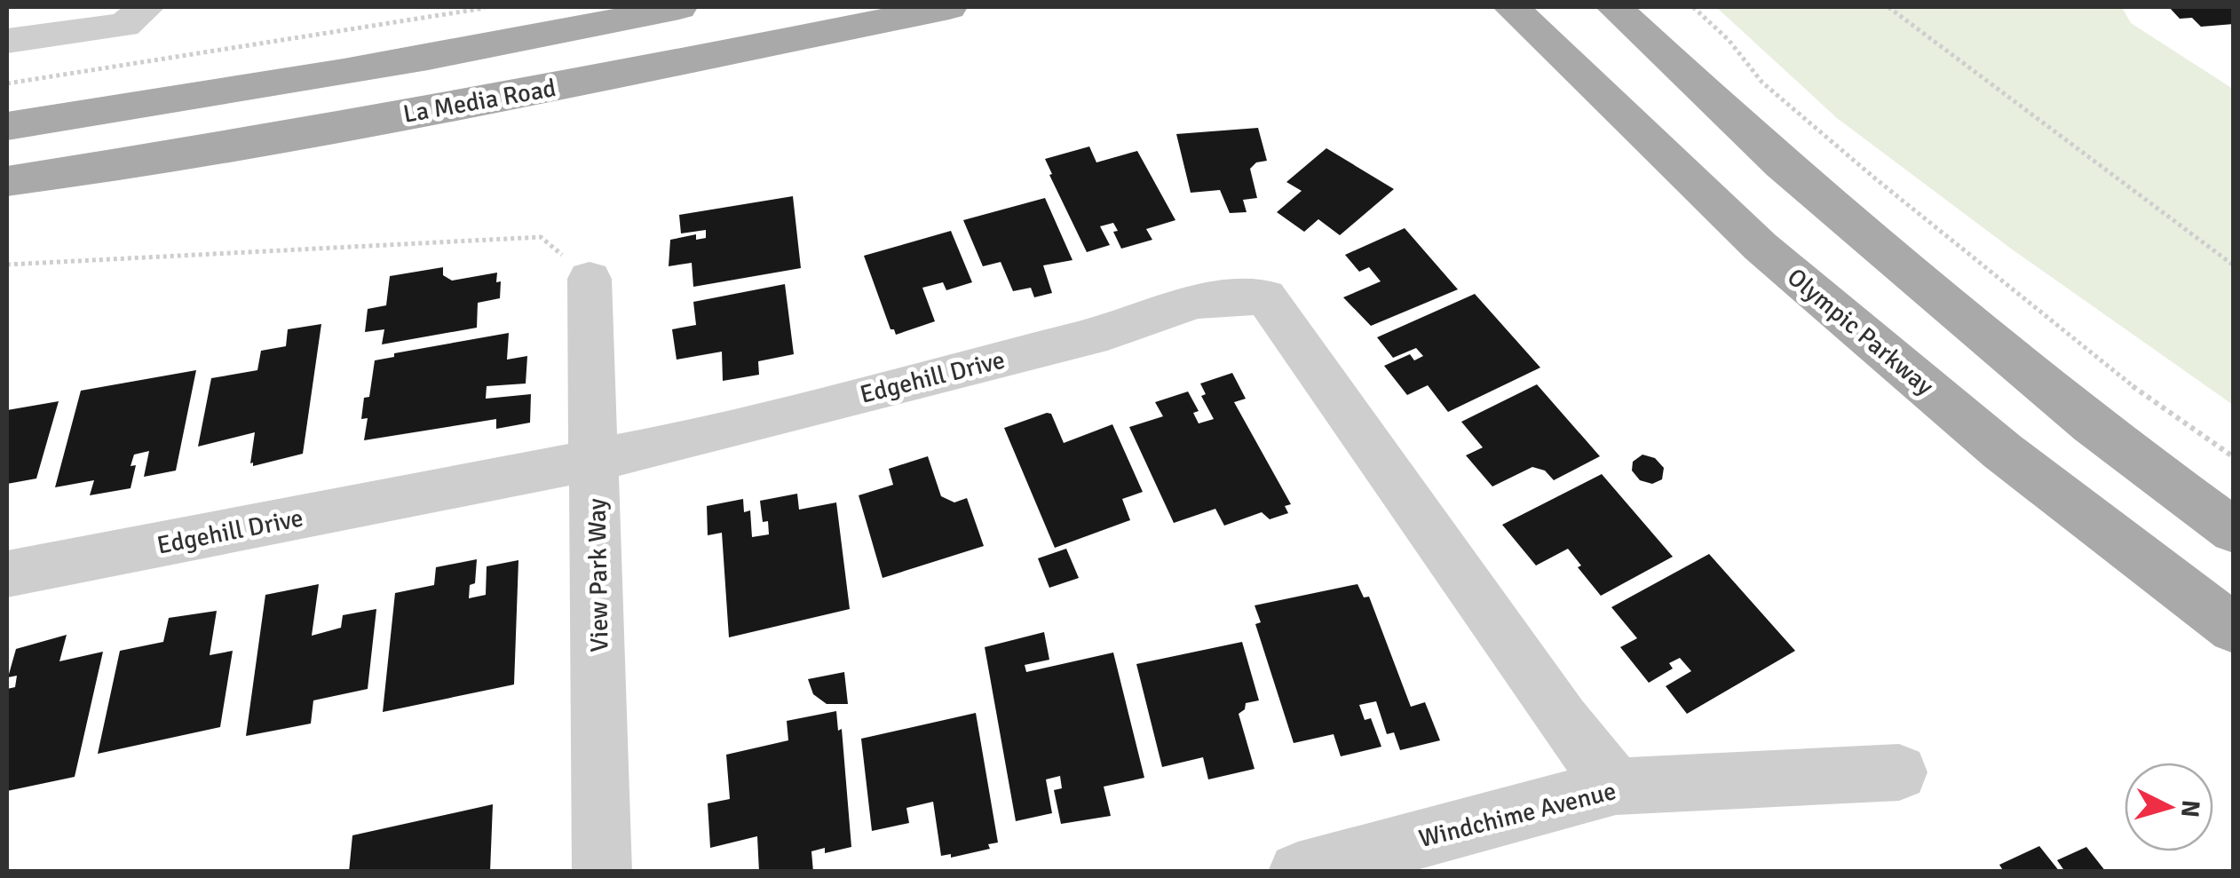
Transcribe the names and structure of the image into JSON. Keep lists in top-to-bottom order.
{
  "streets": {
    "main road": ["La Media Road", "Olympic Parkway"],
    "street": ["Edgehill Drive", "View Park Way", "Windchime Avenue"]
  },
  "crossings": [
    ["Edgehill Drive", "View Park Way"],
    ["Edgehill Drive", "Windchime Avenue"]
  ],
  "north": "right"
}
